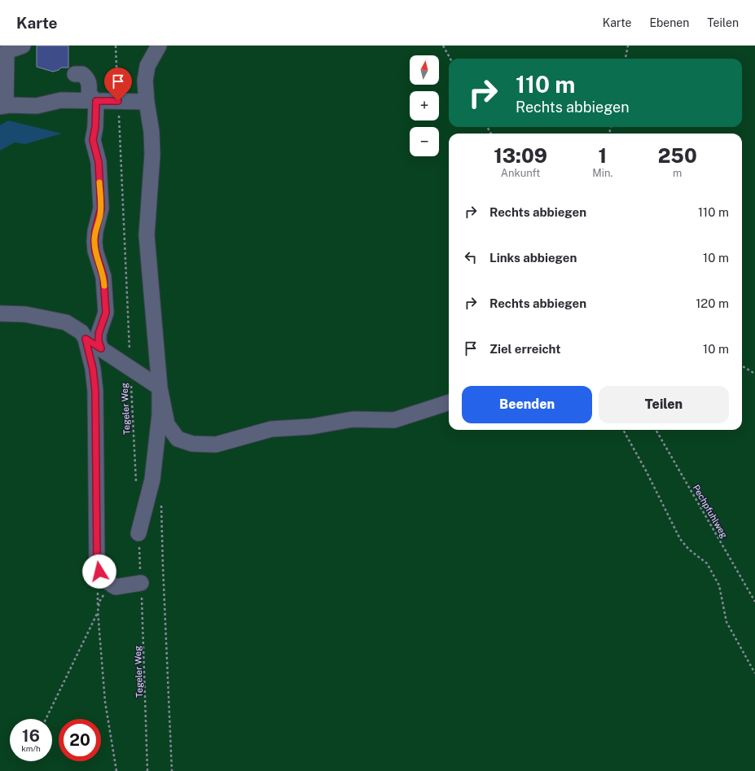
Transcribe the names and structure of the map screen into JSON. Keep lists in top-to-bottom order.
{
  "streets": {
    "path": ["Tegeler Weg", "Pechpfuhlweg"]
  },
  "north": "top",
  "page": {
    "header": "Karte",
    "nav": ["Karte", "Ebenen", "Teilen"],
    "map_buttons": ["+", "−"],
    "turn": ["110 m", "Rechts abbiegen"],
    "eta": [
      "13:09",
      "Ankunft",
      "1",
      "Min.",
      "250",
      "m"
    ],
    "list": [
      {
        "name": "Rechts abbiegen",
        "value": "110 m"
      },
      {
        "name": "Links abbiegen",
        "value": "10 m"
      },
      {
        "name": "Rechts abbiegen",
        "value": "120 m"
      },
      {
        "name": "Ziel erreicht",
        "value": "10 m"
      }
    ],
    "buttons": ["Beenden", "Teilen"],
    "speed": "16 km/h",
    "limit": "20"
  }
}
